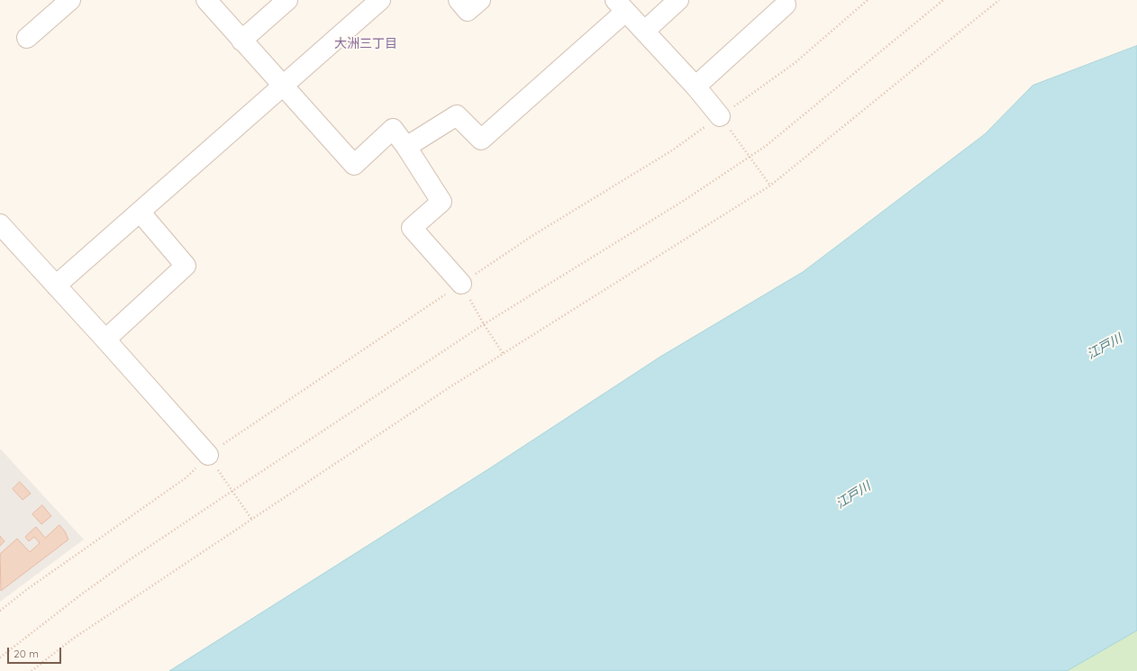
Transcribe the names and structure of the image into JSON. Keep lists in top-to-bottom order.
{
  "districts": ["大洲三丁目"],
  "water": ["江戸川"],
  "scale_bar": "20 m"
}
